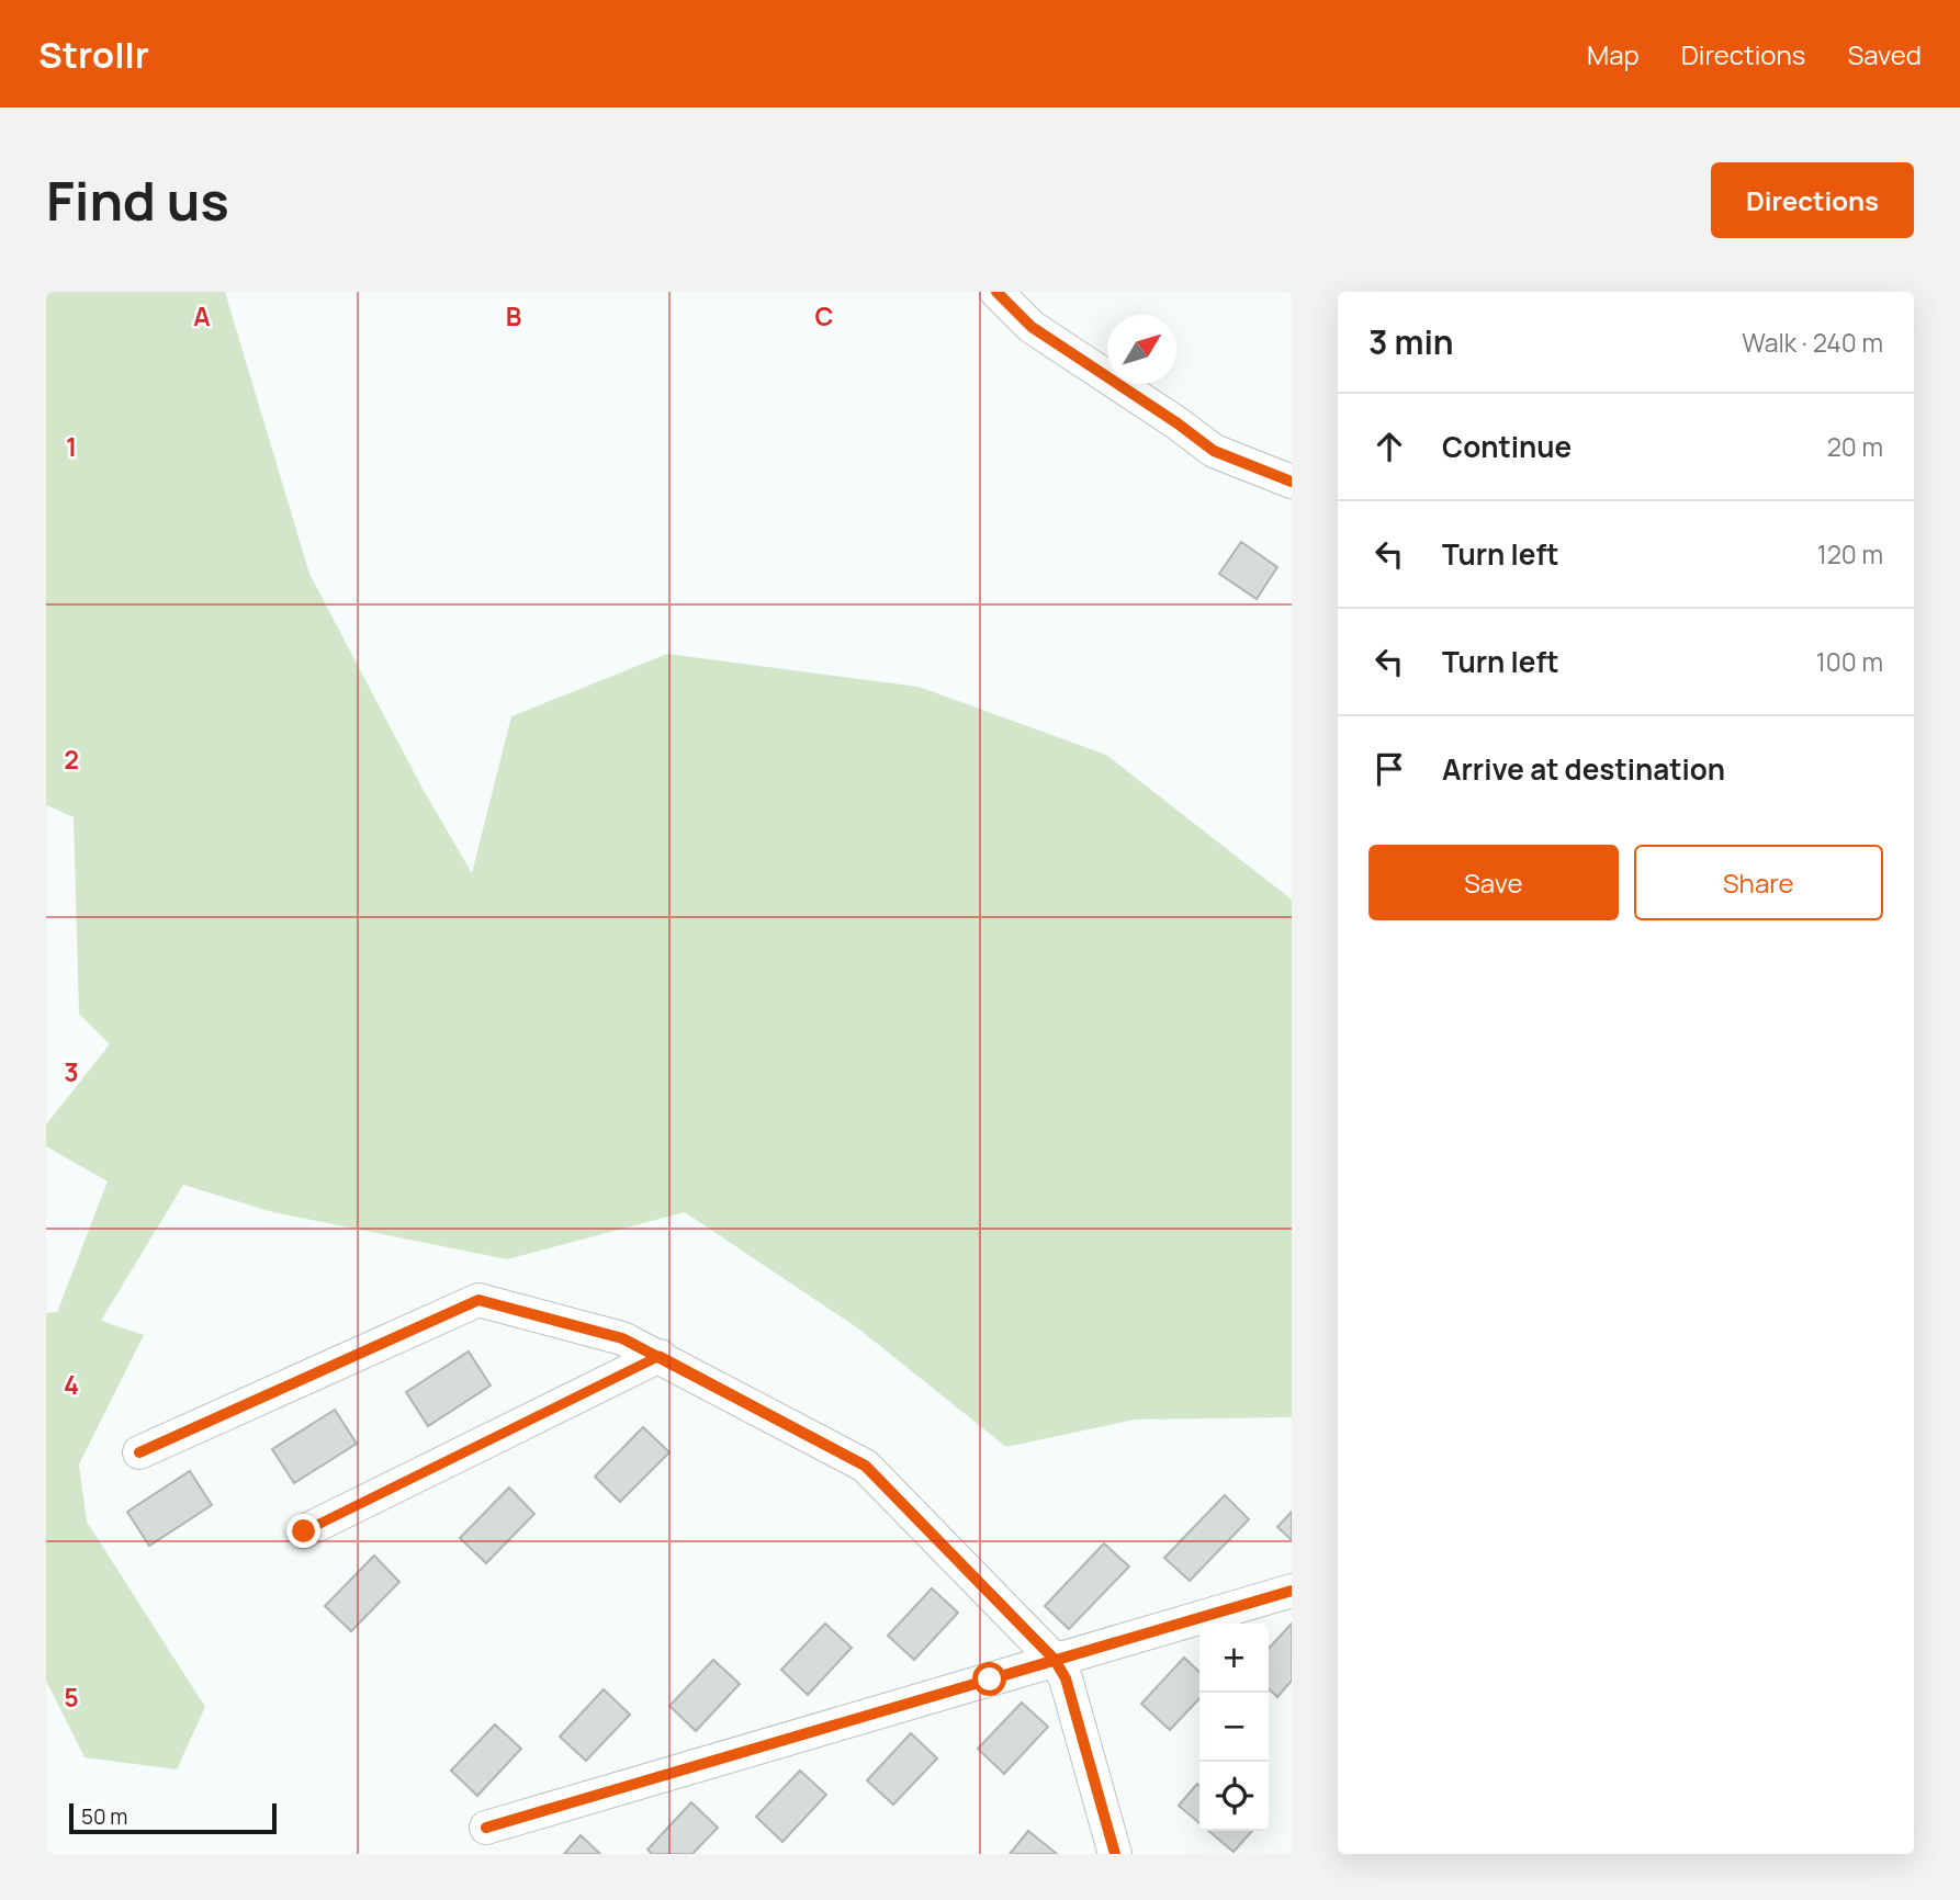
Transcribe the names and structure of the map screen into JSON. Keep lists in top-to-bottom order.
{
  "scale_bar": "50 m",
  "north": "top right",
  "page": {
    "header": "Strollr",
    "nav": ["Map", "Directions", "Saved"],
    "buttons": [
      "Directions",
      ["Save", "Share"]
    ],
    "title": "Find us",
    "heading": ["3 min", "Walk · 240 m"],
    "list": [
      ["Continue", "20 m"],
      ["Turn left", "120 m"],
      ["Turn left", "100 m"],
      "Arrive at destination"
    ],
    "map_buttons": ["+", "−"],
    "scale": "50 m"
  },
  "grid": {
    "columns": ["A", "B", "C"],
    "rows": [
      "1",
      "2",
      "3",
      "4",
      "5"
    ]
  }
}
